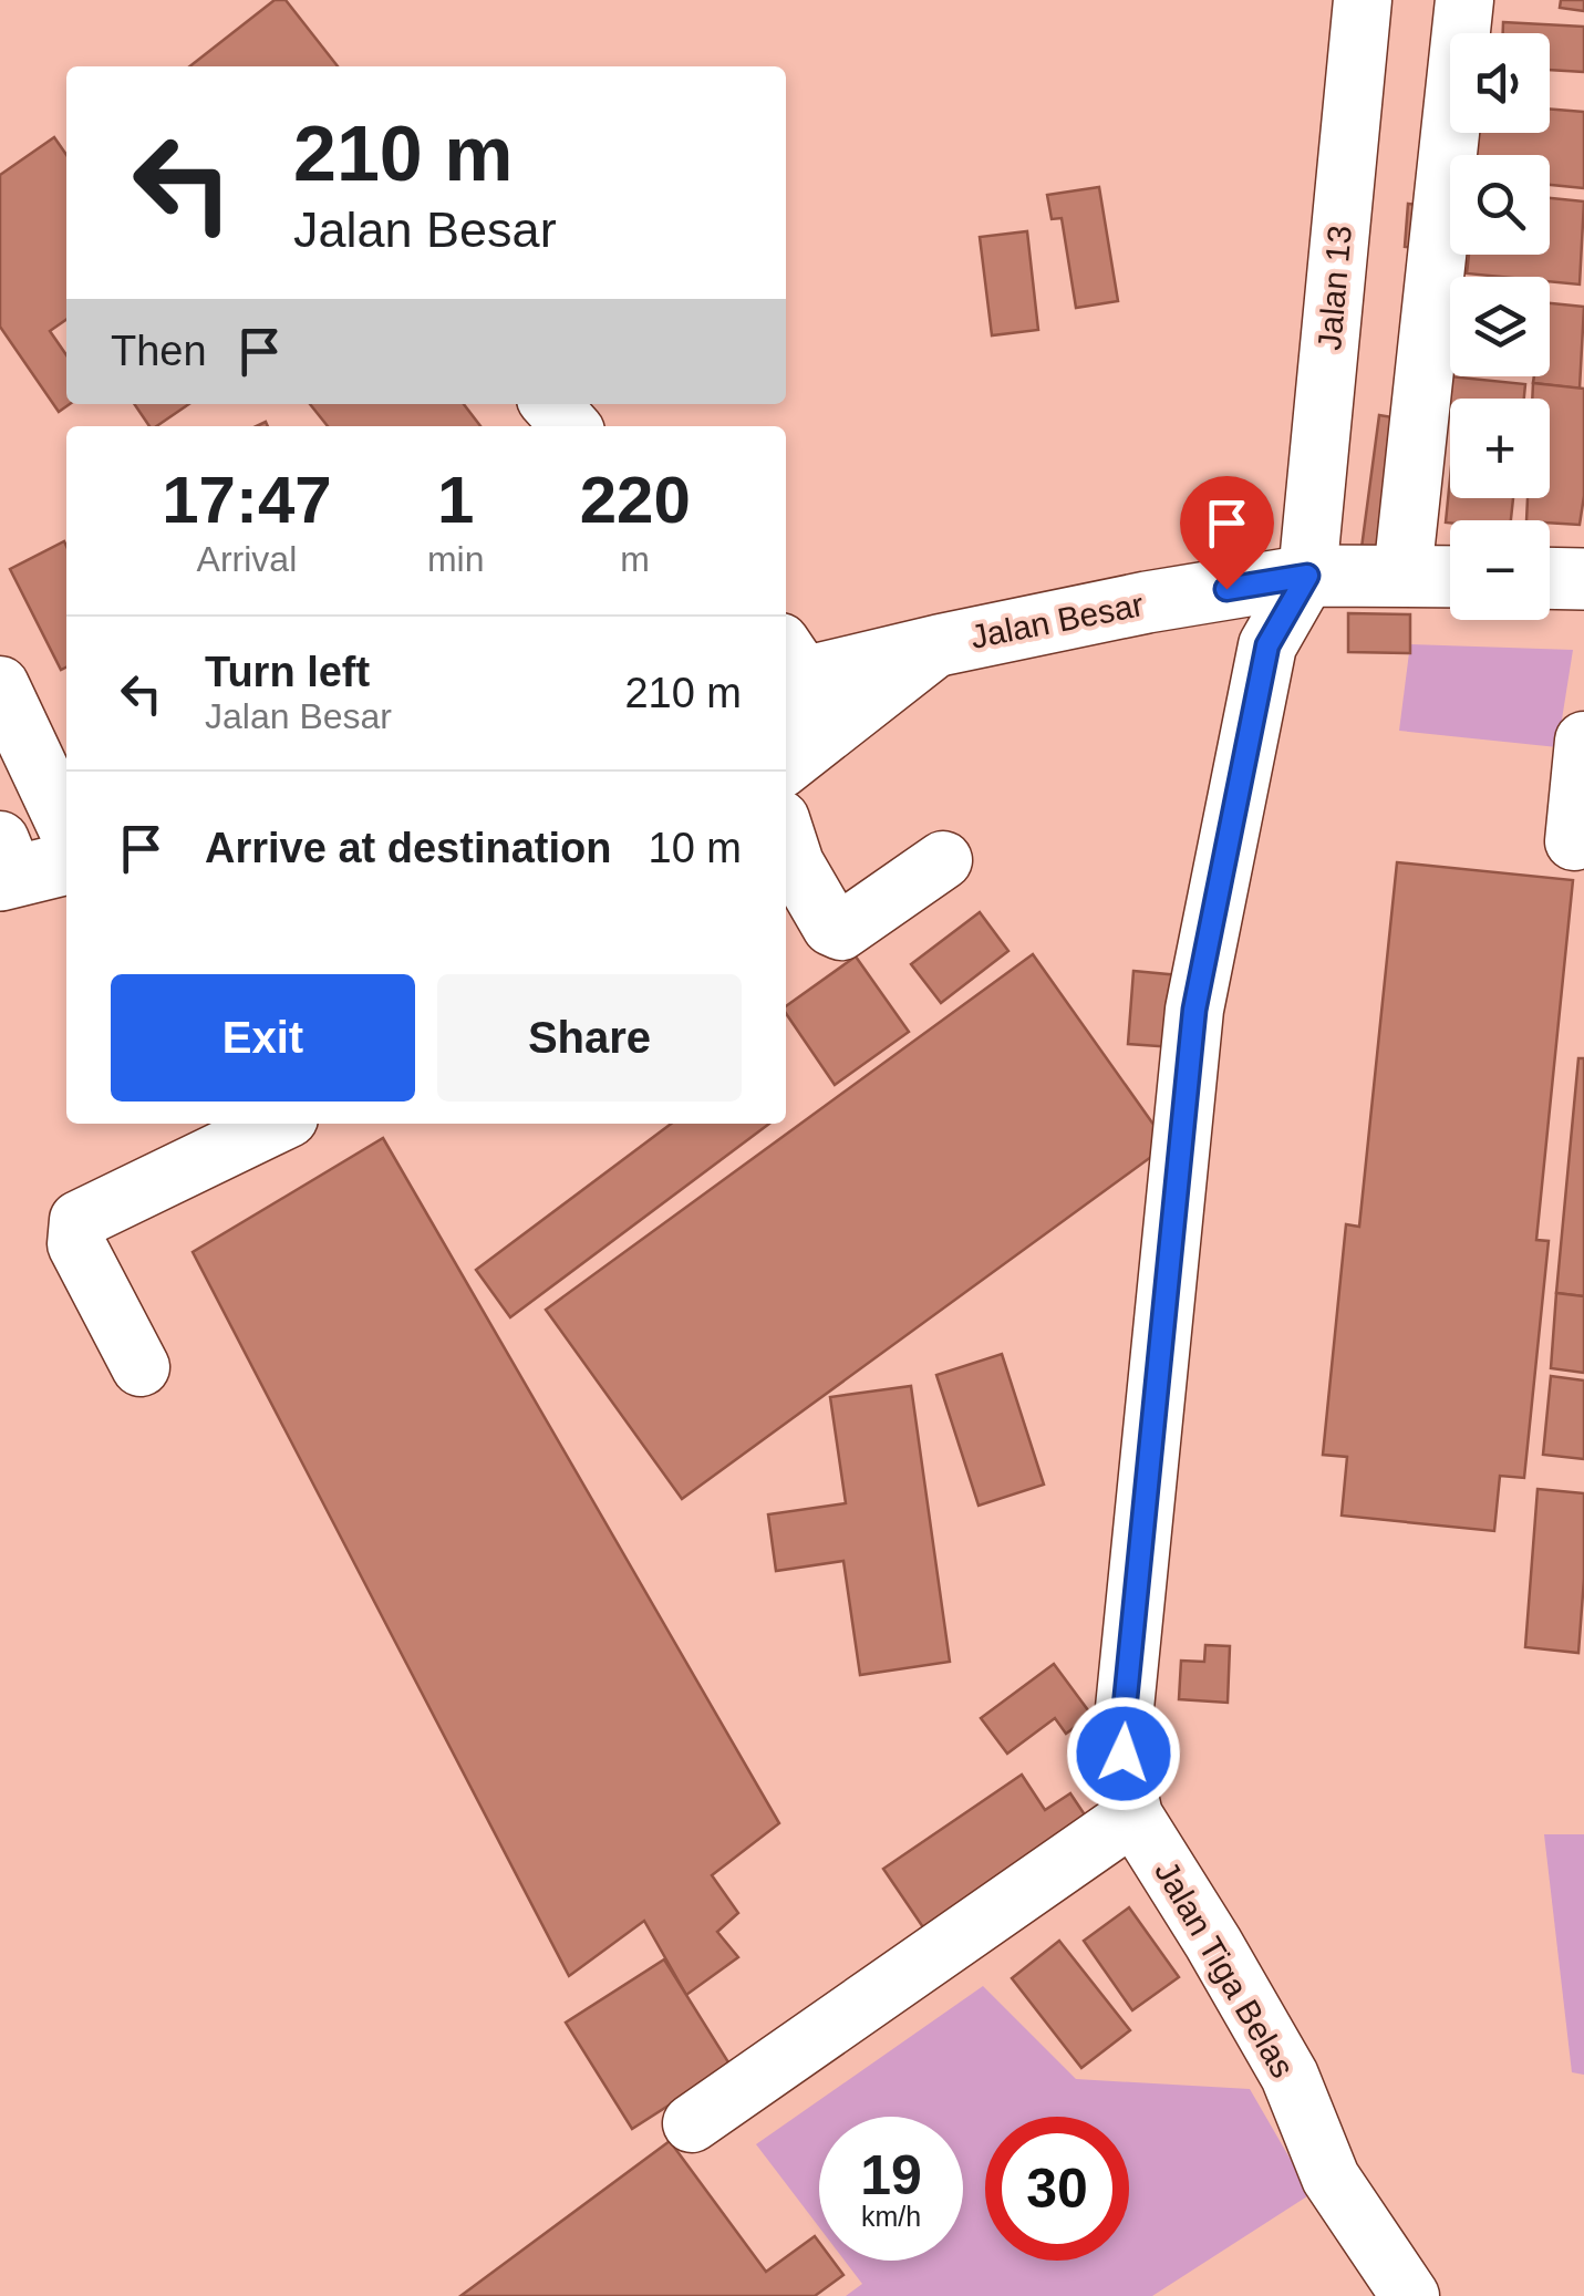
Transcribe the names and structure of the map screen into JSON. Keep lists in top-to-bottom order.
{
  "streets": {
    "main road": ["Jalan Besar"],
    "street": ["Jalan 13", "Jalan Tiga Belas"]
  },
  "crossings": [
    ["Jalan 13", "Jalan Besar"],
    ["Jalan 13", "Jalan Tiga Belas"],
    ["Jalan Besar", "Jalan Tiga Belas"]
  ],
  "page": {
    "map_buttons": ["+", "−"],
    "turn": ["210 m", "Jalan Besar"],
    "then": "Then",
    "eta": [
      "17:47",
      "Arrival",
      "1",
      "min",
      "220",
      "m"
    ],
    "list": [
      {
        "name": "Turn left",
        "note": "Jalan Besar",
        "value": "210 m"
      },
      {
        "name": "Arrive at destination",
        "value": "10 m"
      }
    ],
    "buttons": ["Exit", "Share"],
    "speed": "19 km/h",
    "limit": "30"
  }
}
